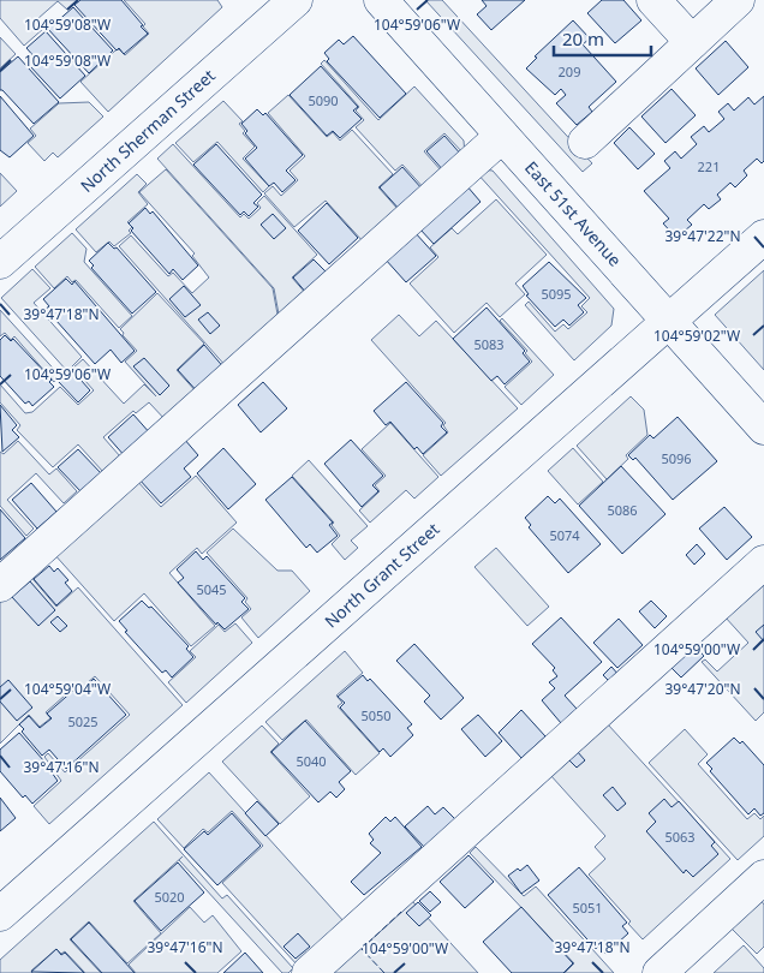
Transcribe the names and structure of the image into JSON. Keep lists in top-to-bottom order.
{
  "streets": {
    "street": ["North Sherman Street", "East 51st Avenue", "North Grant Street"]
  },
  "crossings": [
    ["East 51st Avenue", "North Grant Street"]
  ],
  "house_numbers": [
    "209",
    "5090",
    "221",
    "5095",
    "5083",
    "5096",
    "5086",
    "5074",
    "5045",
    "5050",
    "5025",
    "5040",
    "5063",
    "5020",
    "5051"
  ],
  "scale_bar": "20 m",
  "coordinates": [
    "104°59'08\"W",
    "104°59'06\"W",
    "39°47'22\"N",
    "39°47'18\"N",
    "104°59'02\"W",
    "104°59'00\"W",
    "39°47'20\"N",
    "104°59'04\"W",
    "39°47'16\"N"
  ]
}
